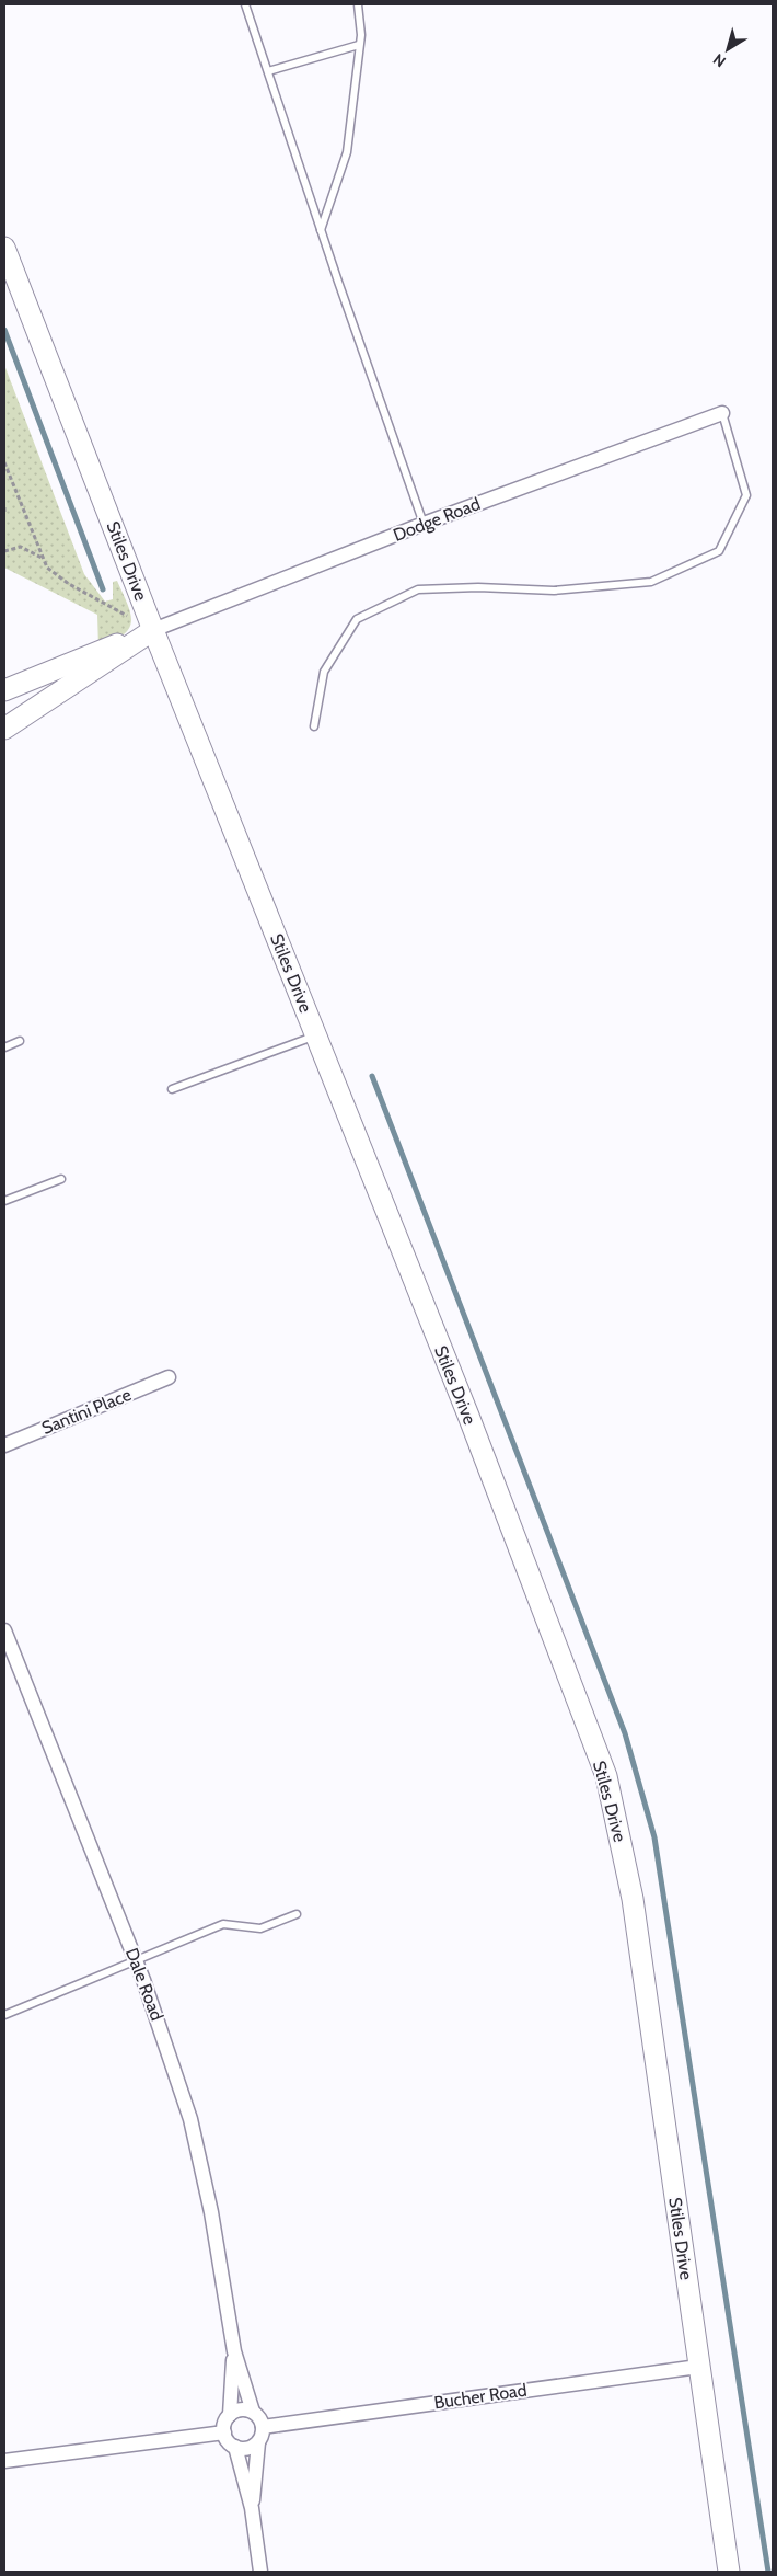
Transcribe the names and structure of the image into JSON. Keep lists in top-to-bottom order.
{
  "streets": {
    "street": [
      "Dodge Road",
      "Stiles Drive",
      "Santini Place",
      "Dale Road",
      "Bucher Road"
    ]
  },
  "crossings": [
    ["Dodge Road", "Stiles Drive"],
    ["Stiles Drive", "Bucher Road"],
    ["Dale Road", "Bucher Road"]
  ],
  "north": "bottom left"
}
